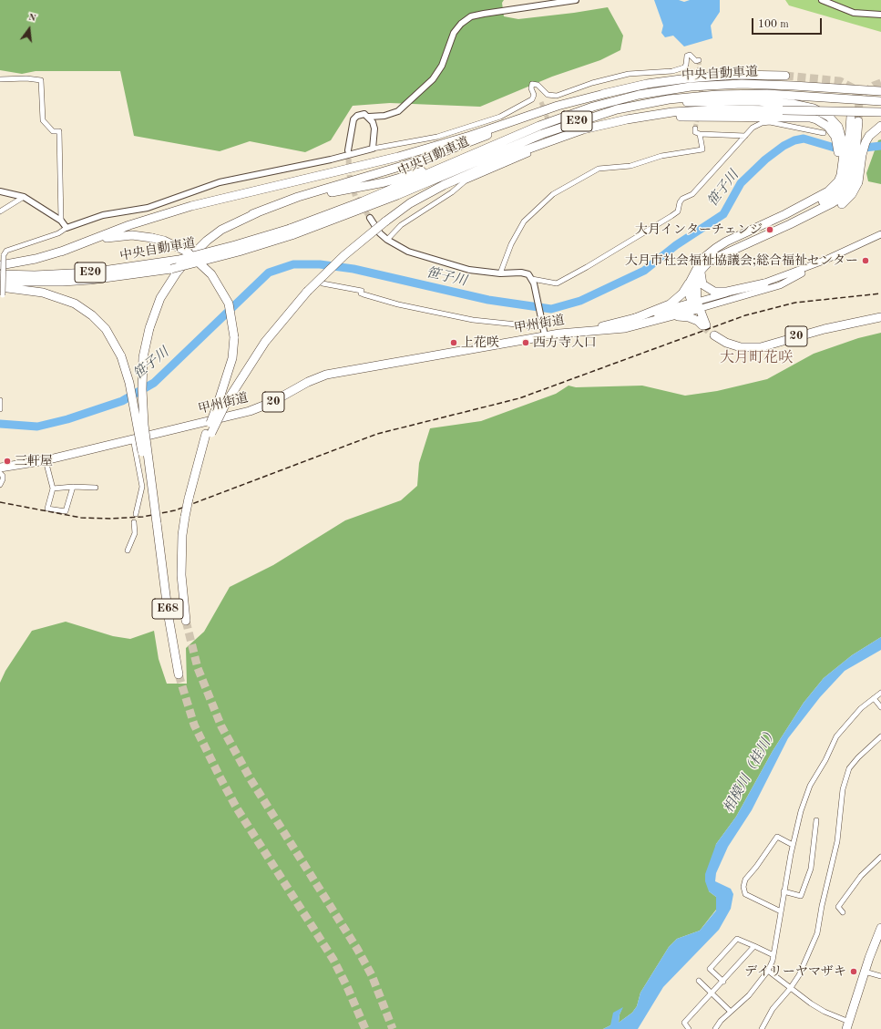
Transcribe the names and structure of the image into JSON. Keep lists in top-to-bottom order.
{
  "streets": {
    "highway": [
      "中央自動車道",
      "E20",
      "甲州街道",
      "20",
      "E68"
    ]
  },
  "districts": ["大月町花咲"],
  "water": ["笹子川", "相模川（桂川）"],
  "places": [
    "大月インターチェンジ",
    "大月市社会福祉協議会;総合福祉センター",
    "上花咲",
    "西方寺入口",
    "三軒屋",
    "デイリーヤマザキ"
  ],
  "scale_bar": "100 m",
  "north": "top"
}
